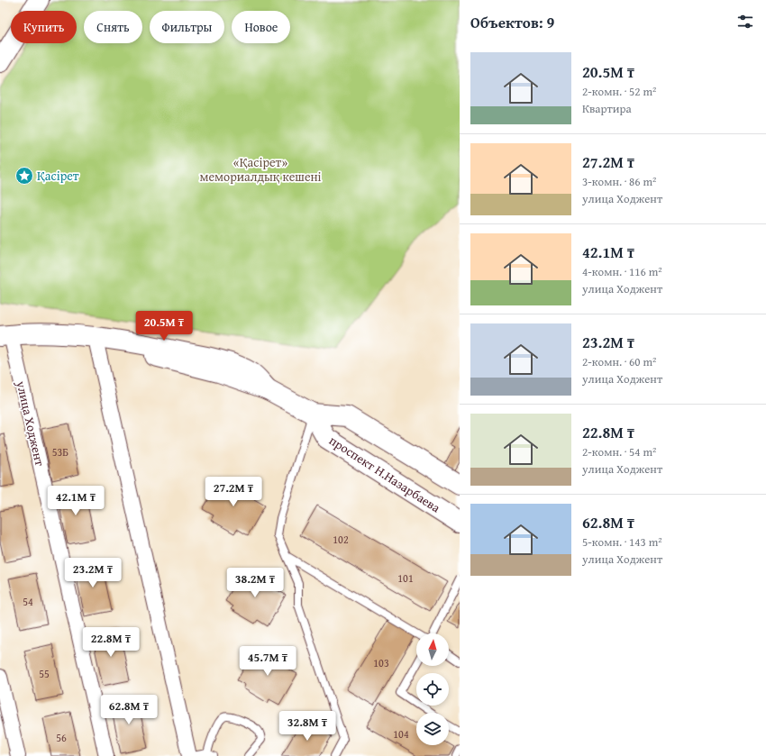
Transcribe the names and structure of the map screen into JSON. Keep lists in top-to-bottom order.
{
  "streets": {
    "main road": ["проспект Н.Назарбаева"],
    "street": ["улица Ходжент"]
  },
  "parks": ["«Қасірет» мемориалдық кешені"],
  "places": {
    "place": ["Қасірет"]
  },
  "house_numbers": [
    "53Б",
    "102",
    "101",
    "54",
    "103",
    "55",
    "104",
    "56"
  ],
  "north": "top",
  "page": {
    "heading": "Объектов: 9",
    "chip": [
      "Купить",
      "Снять",
      "Фильтры",
      "Новое"
    ],
    "list": [
      {
        "name": "20.5M ₸",
        "note": "2-комн. · 52 m² · Квартира"
      },
      {
        "name": "27.2M ₸",
        "note": "3-комн. · 86 m² · улица Ходжент"
      },
      {
        "name": "42.1M ₸",
        "note": "4-комн. · 116 m² · улица Ходжент"
      },
      {
        "name": "23.2M ₸",
        "note": "2-комн. · 60 m² · улица Ходжент"
      },
      {
        "name": "22.8M ₸",
        "note": "2-комн. · 54 m² · улица Ходжент"
      },
      {
        "name": "62.8M ₸",
        "note": "5-комн. · 143 m² · улица Ходжент"
      }
    ],
    "price": [
      "20.5M ₸",
      "27.2M ₸",
      "42.1M ₸",
      "23.2M ₸",
      "38.2M ₸",
      "22.8M ₸",
      "45.7M ₸",
      "62.8M ₸",
      "32.8M ₸"
    ]
  }
}
